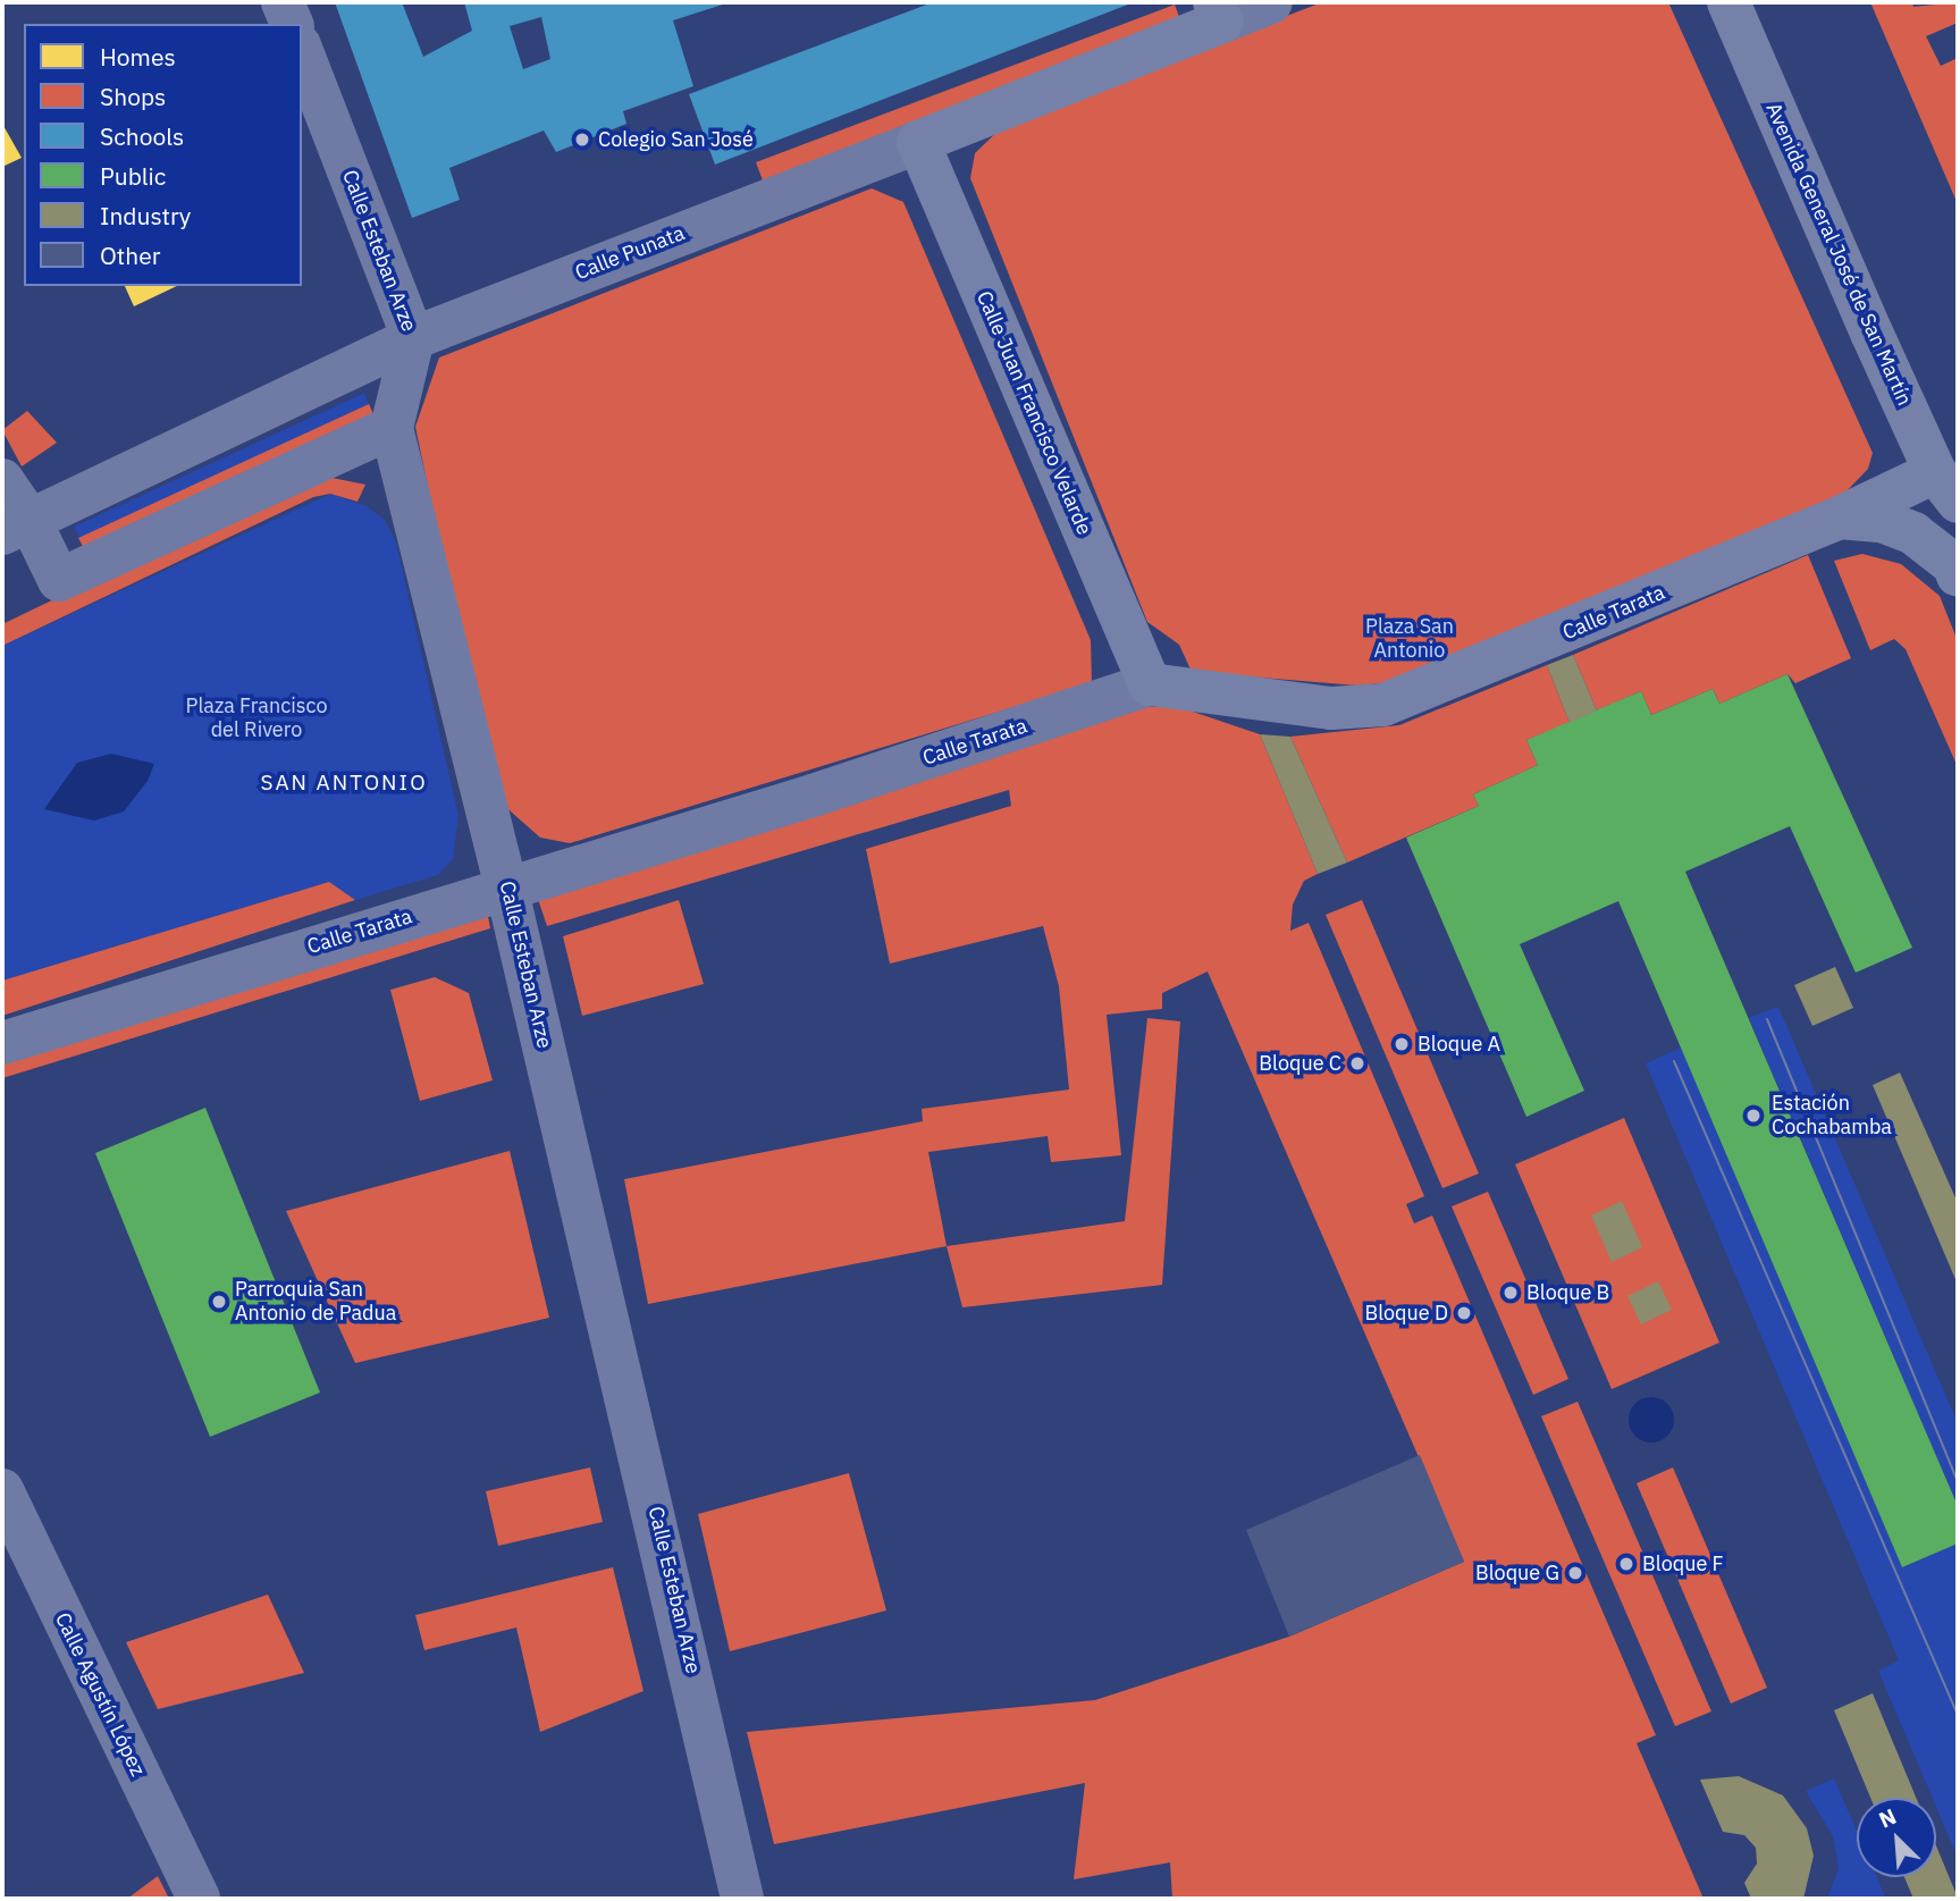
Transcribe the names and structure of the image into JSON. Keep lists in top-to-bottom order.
{
  "streets": {
    "main road": [
      "Calle Punata",
      "Avenida General José de San Martín",
      "Calle Juan Francisco Velarde",
      "Calle Tarata"
    ],
    "street": ["Calle Esteban Arze", "Calle Agustín López"]
  },
  "crossings": [
    ["Calle Esteban Arze", "Calle Punata"],
    ["Calle Esteban Arze", "Calle Tarata"],
    ["Calle Punata", "Calle Juan Francisco Velarde"],
    ["Avenida General José de San Martín", "Calle Tarata"],
    ["Calle Juan Francisco Velarde", "Calle Tarata"]
  ],
  "districts": ["SAN ANTONIO"],
  "parks": ["Plaza San Antonio", "Plaza Francisco del Rivero"],
  "places": [
    "Colegio San José",
    "Bloque A",
    "Bloque C",
    "Estación Cochabamba",
    "Bloque B",
    "Parroquia San Antonio de Padua",
    "Bloque D",
    "Bloque F",
    "Bloque G"
  ],
  "legend": [
    "Homes",
    "Shops",
    "Schools",
    "Public",
    "Industry",
    "Other"
  ],
  "north": "top left"
}
